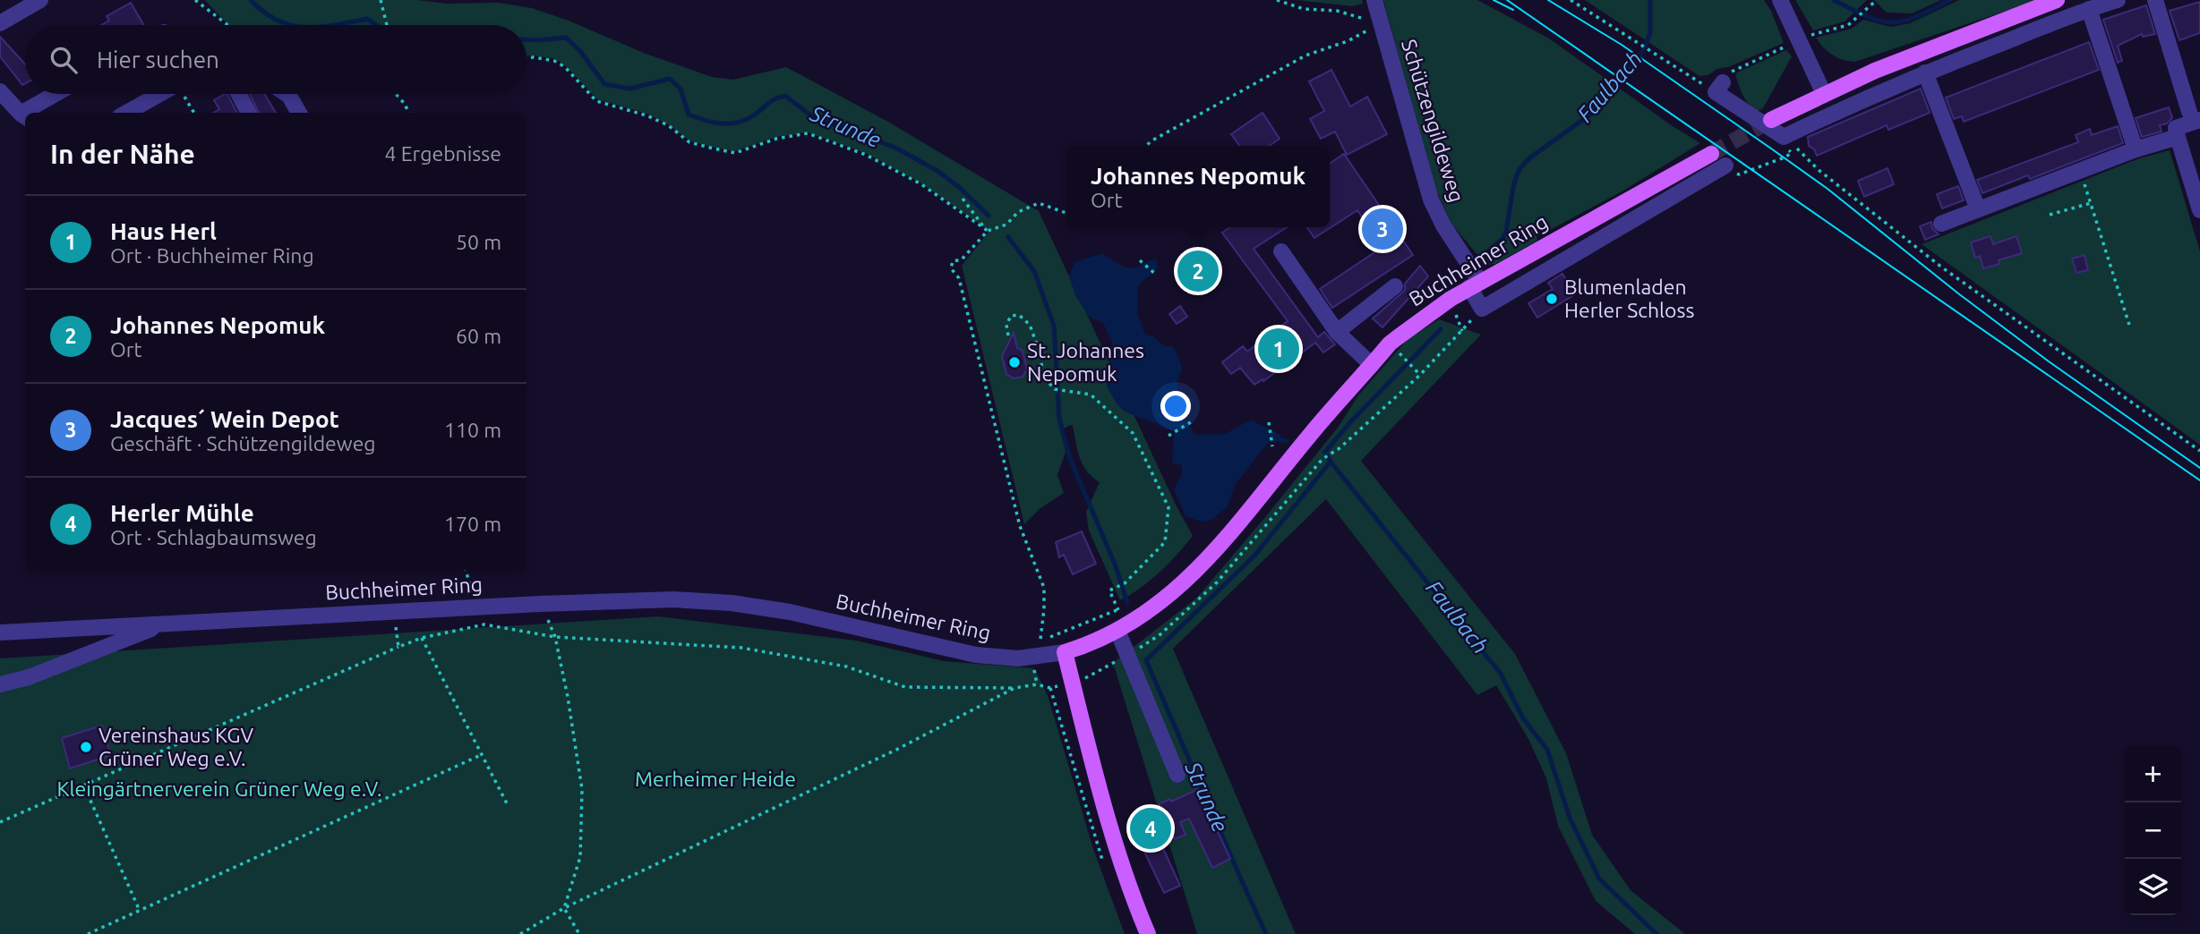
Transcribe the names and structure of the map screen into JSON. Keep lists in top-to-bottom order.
{
  "streets": {
    "main road": ["Buchheimer Ring"],
    "street": ["Schützengildeweg"]
  },
  "crossings": [
    ["Schützengildeweg", "Buchheimer Ring"]
  ],
  "water": ["Faulbach", "Strunde"],
  "parks": ["Merheimer Heide", "Kleingärtnerverein Grüner Weg e.V."],
  "places": ["Blumenladen Herler Schloss", "St. Johannes Nepomuk", "Vereinshaus KGV Grüner Weg e.V."],
  "page": {
    "search": "Hier suchen",
    "heading": ["In der Nähe", "4 Ergebnisse"],
    "popup": ["Johannes Nepomuk", "Ort"],
    "list": [
      {
        "mark": "1",
        "name": "Haus Herl",
        "note": "Ort · Buchheimer Ring",
        "value": "50 m"
      },
      {
        "mark": "2",
        "name": "Johannes Nepomuk",
        "note": "Ort",
        "value": "60 m"
      },
      {
        "mark": "3",
        "name": "Jacques´ Wein Depot",
        "note": "Geschäft · Schützengildeweg",
        "value": "110 m"
      },
      {
        "mark": "4",
        "name": "Herler Mühle",
        "note": "Ort · Schlagbaumsweg",
        "value": "170 m"
      }
    ],
    "pins": [
      "3",
      "2",
      "1",
      "4"
    ],
    "map_buttons": ["+", "−"]
  }
}
